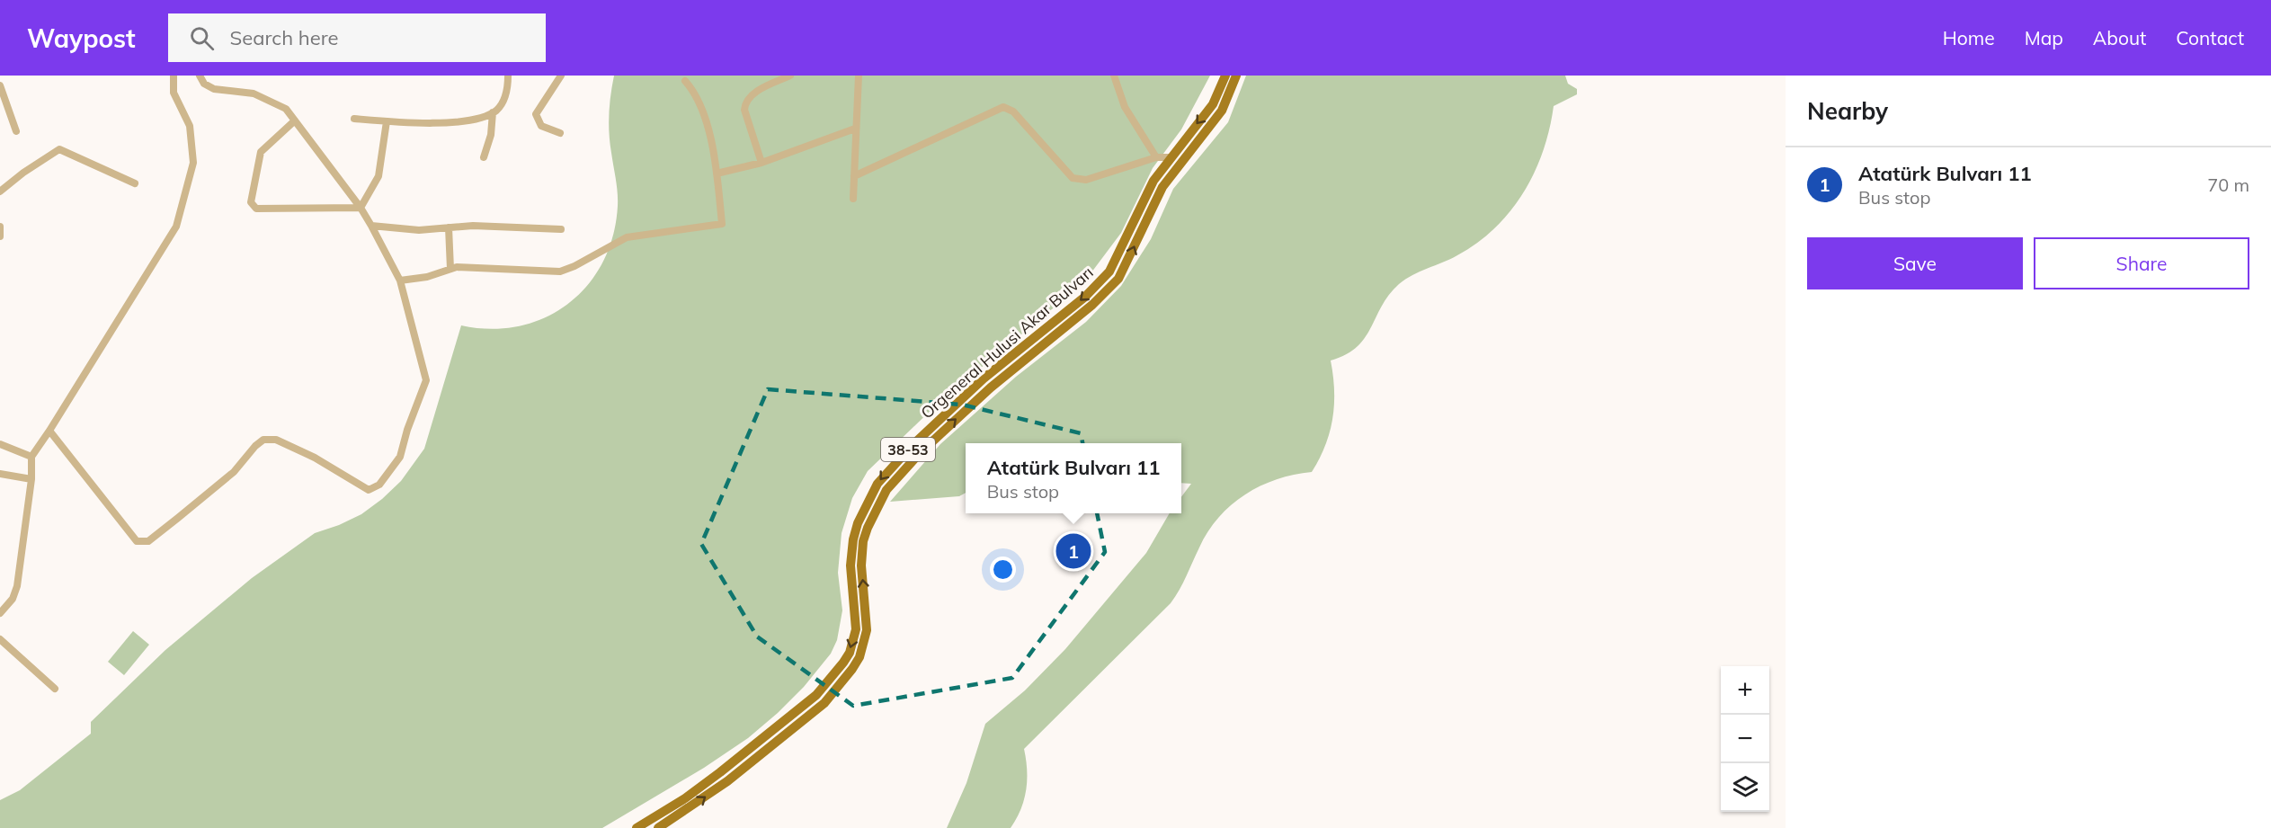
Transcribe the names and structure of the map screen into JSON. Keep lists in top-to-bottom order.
{
  "streets": {
    "main road": ["Orgeneral Hulusi Akar Bulvarı", "38-53"]
  },
  "page": {
    "header": "Waypost",
    "search": "Search here",
    "nav": [
      "Home",
      "Map",
      "About",
      "Contact"
    ],
    "heading": "Nearby",
    "list": [
      {
        "mark": "1",
        "name": "Atatürk Bulvarı 11",
        "note": "Bus stop",
        "value": "70 m"
      }
    ],
    "buttons": ["Save", "Share"],
    "popup": ["Atatürk Bulvarı 11", "Bus stop"],
    "pins": "1",
    "map_buttons": ["+", "−"]
  }
}
